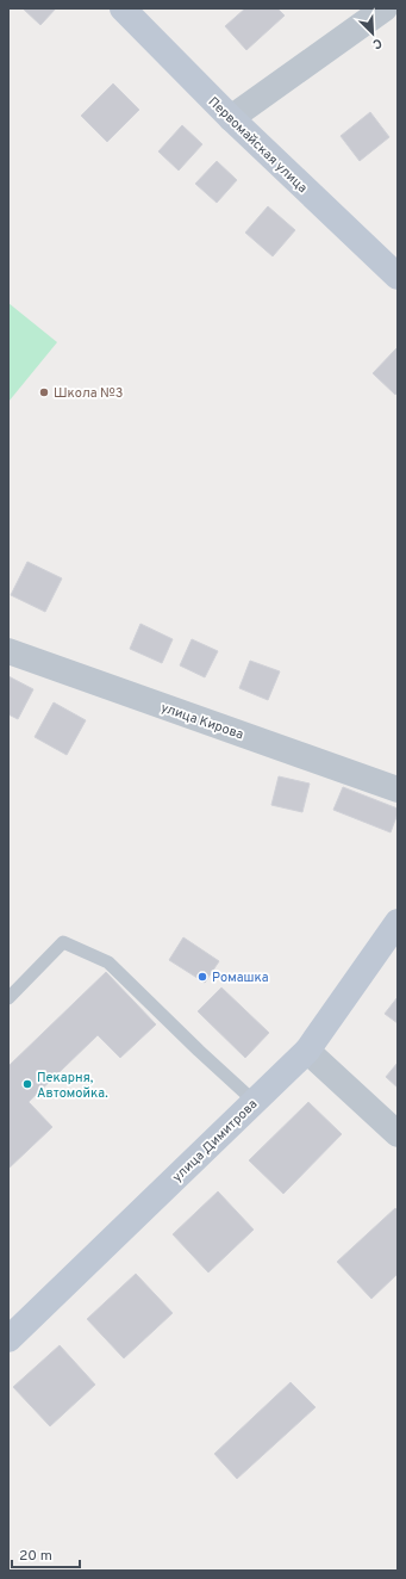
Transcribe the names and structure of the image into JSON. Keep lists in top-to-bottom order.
{
  "streets": {
    "street": ["Первомайская улица", "улица Кирова", "улица Димитрова"]
  },
  "places": ["Школа №3", "Ромашка", "Пекарня, Автомойка."],
  "scale_bar": "20 m",
  "north": "bottom right"
}
